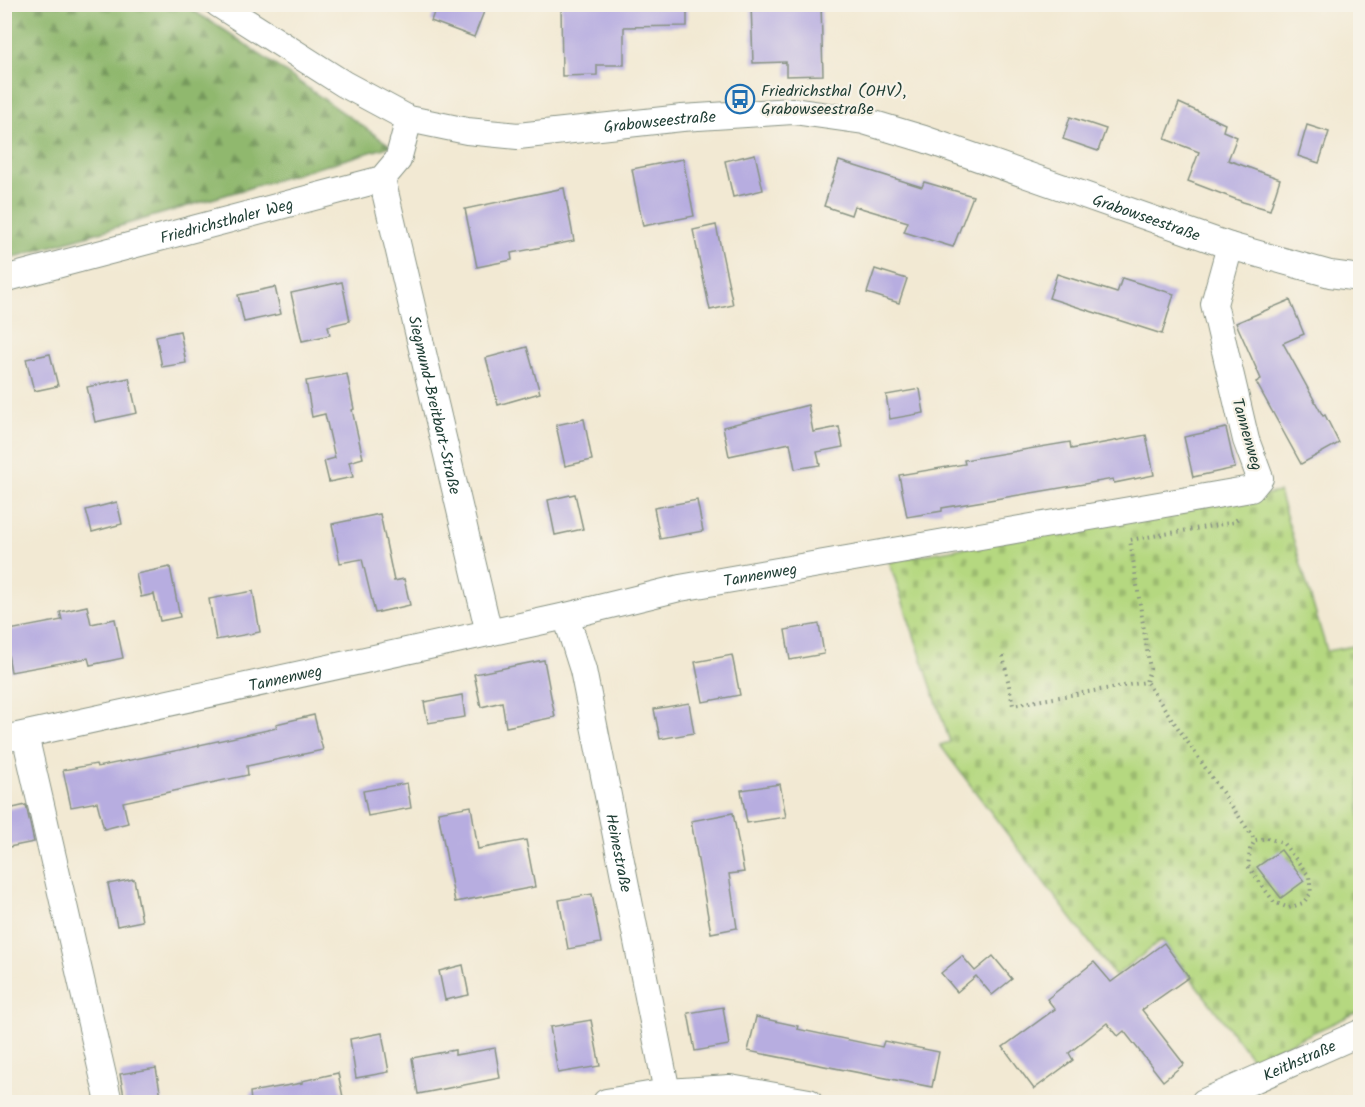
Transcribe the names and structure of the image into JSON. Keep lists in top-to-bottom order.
{
  "streets": {
    "street": [
      "Grabowseestraße",
      "Friedrichsthaler Weg",
      "Siegmund-Breitbart-Straße",
      "Tannenweg",
      "Heinestraße",
      "Keithstraße"
    ]
  },
  "crossings": [
    ["Grabowseestraße", "Tannenweg"],
    ["Friedrichsthaler Weg", "Siegmund-Breitbart-Straße"],
    ["Siegmund-Breitbart-Straße", "Tannenweg"],
    ["Tannenweg", "Heinestraße"]
  ],
  "places": {
    "bus stop": ["Friedrichsthal (OHV), Grabowseestraße"]
  }
}
